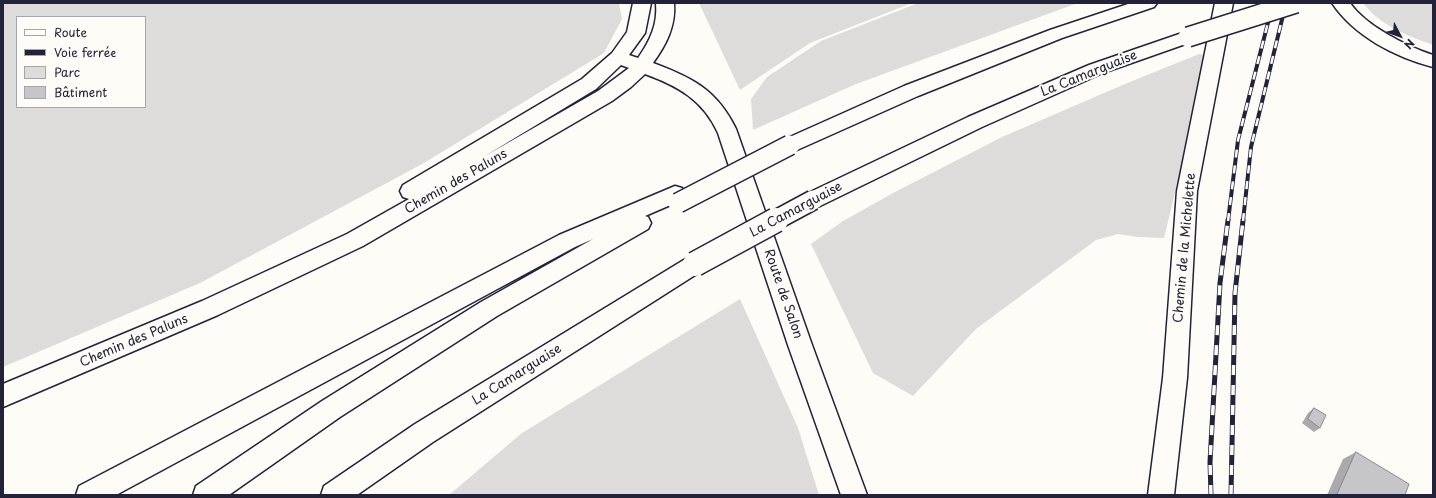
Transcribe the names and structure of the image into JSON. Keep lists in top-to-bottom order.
{
  "streets": {
    "main road": [
      "La Camarguaise",
      "Chemin des Paluns",
      "Chemin de la Michelette",
      "Route de Salon"
    ]
  },
  "crossings": [
    ["Chemin des Paluns", "Route de Salon"]
  ],
  "legend": [
    "Route",
    "Voie ferrée",
    "Parc",
    "Bâtiment"
  ],
  "north": "bottom right"
}
